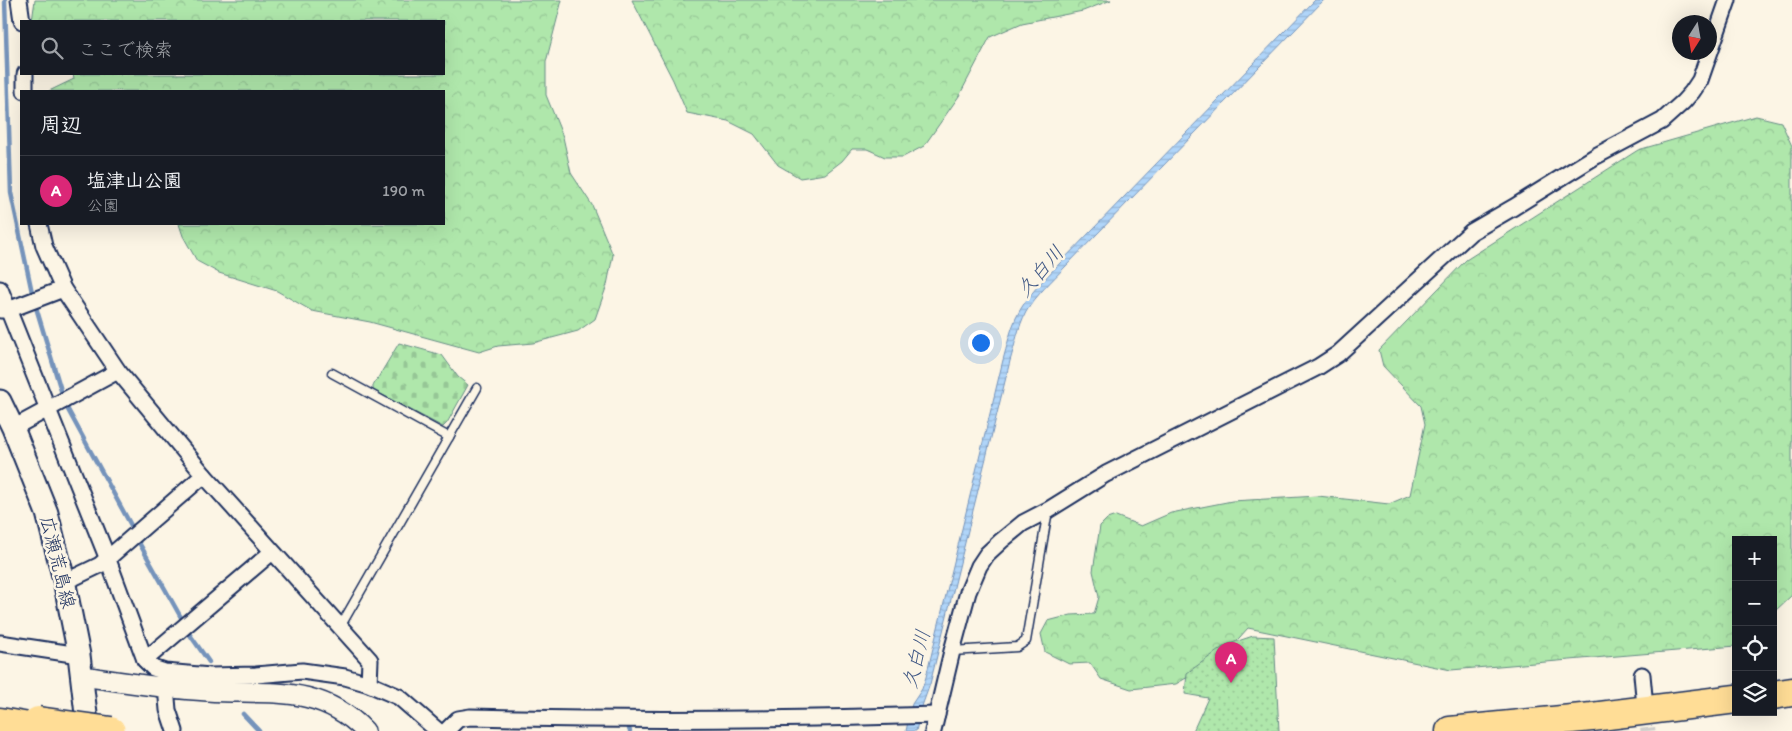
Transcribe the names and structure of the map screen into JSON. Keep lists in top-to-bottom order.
{
  "streets": {
    "main road": ["広瀬荒島線"]
  },
  "water": ["久白川"],
  "north": "bottom",
  "page": {
    "search": "ここで検索",
    "heading": "周辺",
    "list": [
      {
        "mark": "A",
        "name": "塩津山公園",
        "note": "公園",
        "value": "190 m"
      }
    ],
    "map_buttons": ["+", "−"],
    "pins": "A"
  }
}
